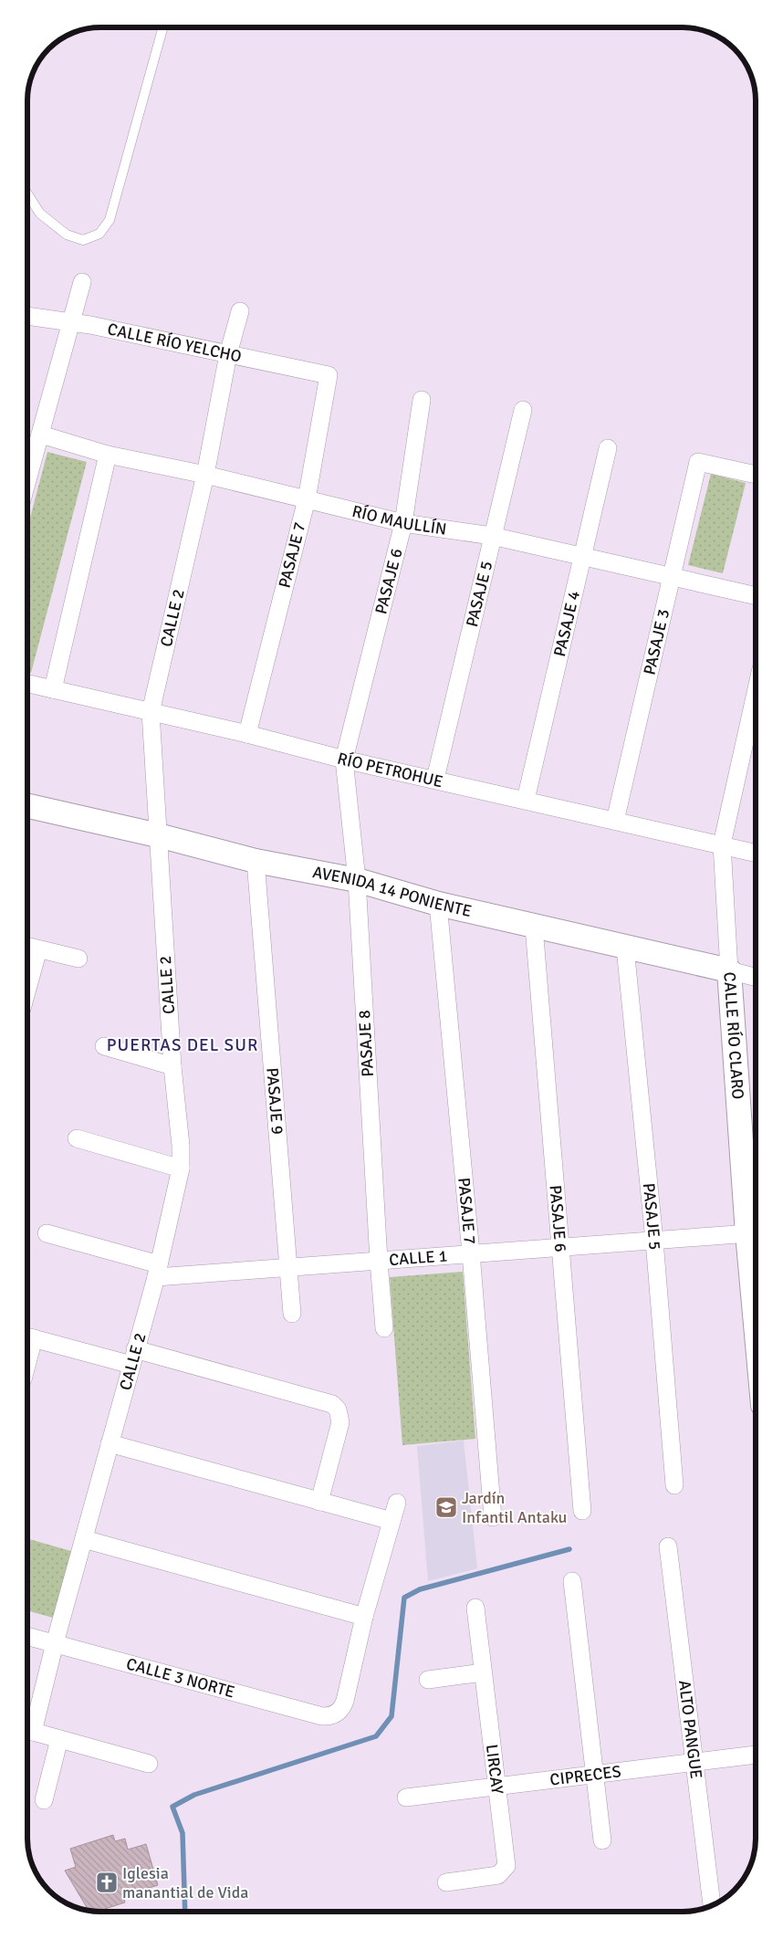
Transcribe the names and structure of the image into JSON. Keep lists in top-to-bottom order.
{
  "streets": {
    "street": [
      "CALLE RÍO YELCHO",
      "RÍO MAULLÍN",
      "PASAJE 7",
      "PASAJE 6",
      "PASAJE 5",
      "CALLE 2",
      "PASAJE 4",
      "PASAJE 3",
      "RÍO PETROHUE",
      "AVENIDA 14 PONIENTE",
      "CALLE RÍO CLARO",
      "PASAJE 8",
      "PASAJE 9",
      "CALLE 1",
      "CALLE 3 NORTE",
      "ALTO PANGUE",
      "LIRCAY",
      "CIPRECES"
    ]
  },
  "crossings": [
    ["CALLE RÍO YELCHO", "PASAJE 7"],
    ["CALLE RÍO YELCHO", "CALLE 2"],
    ["RÍO MAULLÍN", "PASAJE 7"],
    ["RÍO MAULLÍN", "PASAJE 6"],
    ["RÍO MAULLÍN", "PASAJE 5"],
    ["RÍO MAULLÍN", "CALLE 2"],
    ["RÍO MAULLÍN", "PASAJE 4"],
    ["RÍO MAULLÍN", "PASAJE 3"],
    ["PASAJE 7", "RÍO PETROHUE"],
    ["PASAJE 7", "AVENIDA 14 PONIENTE"],
    ["PASAJE 7", "CALLE 1"],
    ["PASAJE 6", "RÍO PETROHUE"],
    ["PASAJE 6", "AVENIDA 14 PONIENTE"],
    ["PASAJE 6", "PASAJE 8"],
    ["PASAJE 6", "CALLE 1"],
    ["PASAJE 5", "RÍO PETROHUE"],
    ["PASAJE 5", "AVENIDA 14 PONIENTE"],
    ["PASAJE 5", "CALLE 1"],
    ["CALLE 2", "RÍO PETROHUE"],
    ["CALLE 2", "AVENIDA 14 PONIENTE"],
    ["CALLE 2", "CALLE 1"],
    ["CALLE 2", "CALLE 3 NORTE"],
    ["PASAJE 4", "RÍO PETROHUE"],
    ["PASAJE 3", "RÍO PETROHUE"],
    ["RÍO PETROHUE", "CALLE RÍO CLARO"],
    ["RÍO PETROHUE", "PASAJE 8"],
    ["AVENIDA 14 PONIENTE", "CALLE RÍO CLARO"],
    ["AVENIDA 14 PONIENTE", "PASAJE 8"],
    ["AVENIDA 14 PONIENTE", "PASAJE 9"],
    ["CALLE RÍO CLARO", "CALLE 1"],
    ["PASAJE 8", "CALLE 1"],
    ["PASAJE 9", "CALLE 1"],
    ["ALTO PANGUE", "CIPRECES"],
    ["LIRCAY", "CIPRECES"]
  ],
  "districts": ["PUERTAS DEL SUR"],
  "places": {
    "school or university": ["Jardín Infantil Antaku"],
    "church": ["Iglesia manantial de Vida"]
  }
}
